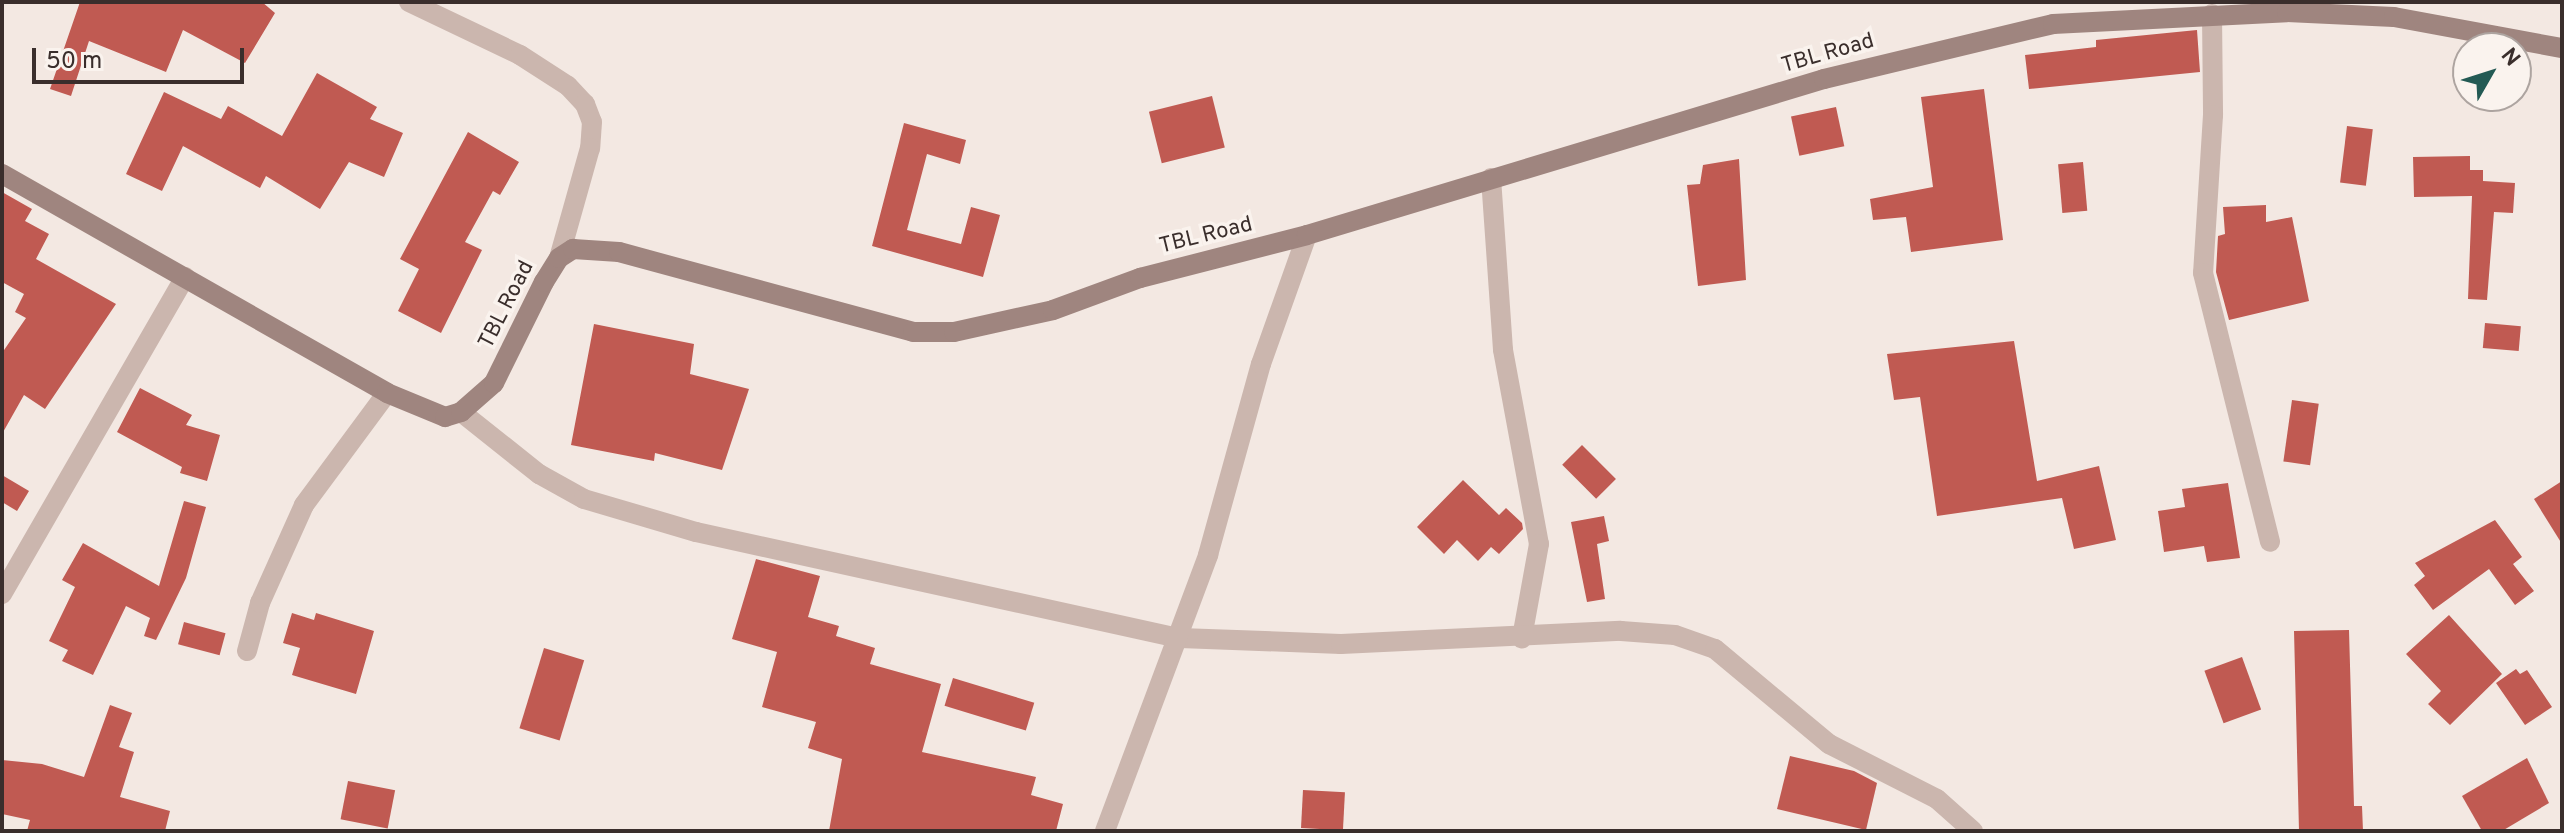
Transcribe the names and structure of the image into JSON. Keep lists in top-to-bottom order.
{
  "streets": {
    "street": ["TBL Road"]
  },
  "scale_bar": "50 m",
  "north": "top right"
}
